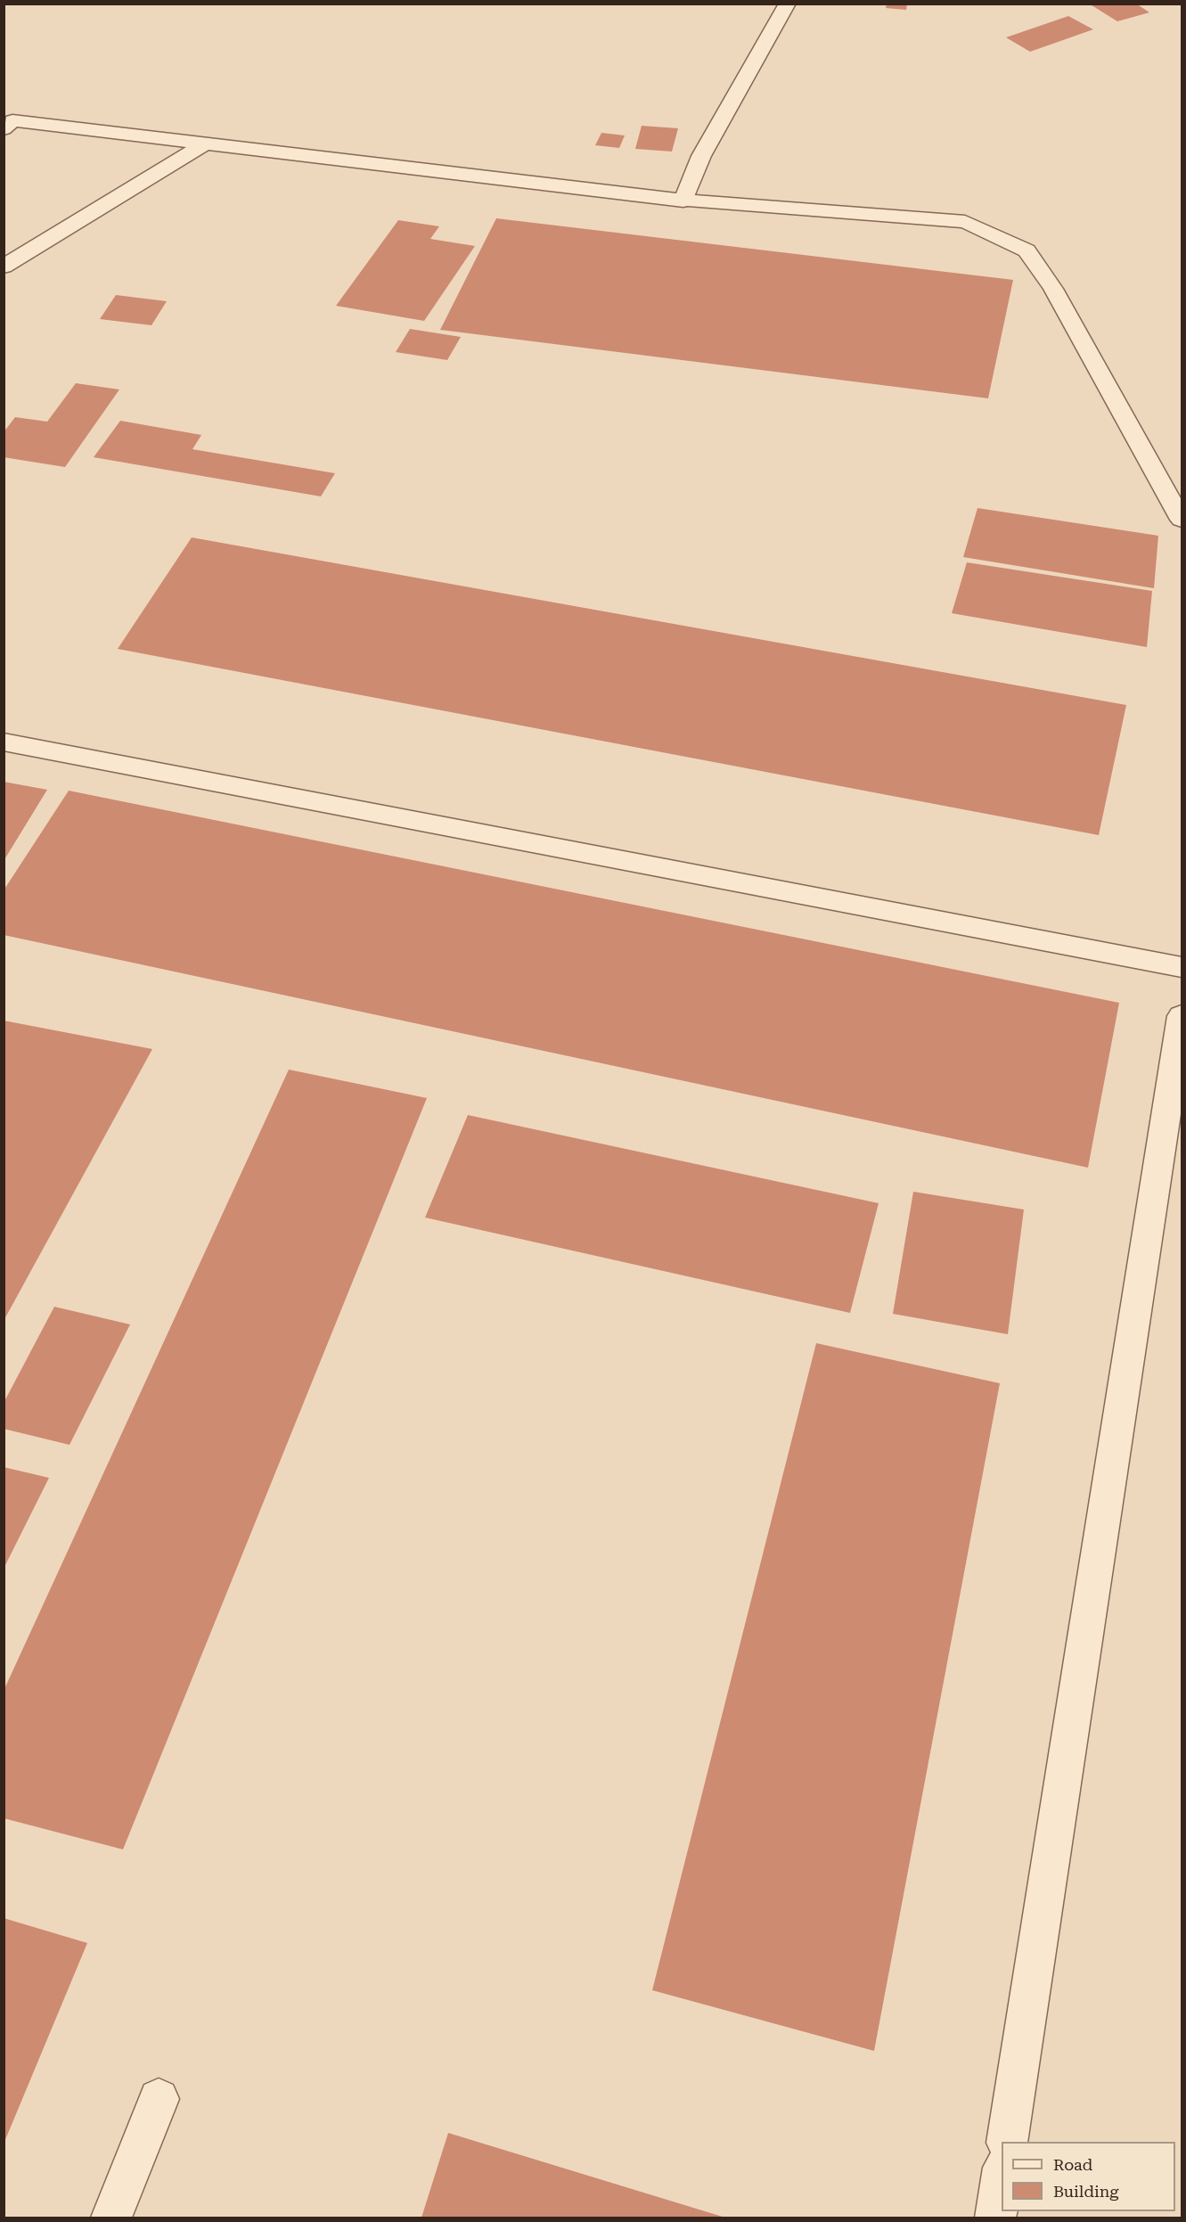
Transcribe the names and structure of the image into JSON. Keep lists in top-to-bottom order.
{
  "legend": ["Road", "Building"]
}
